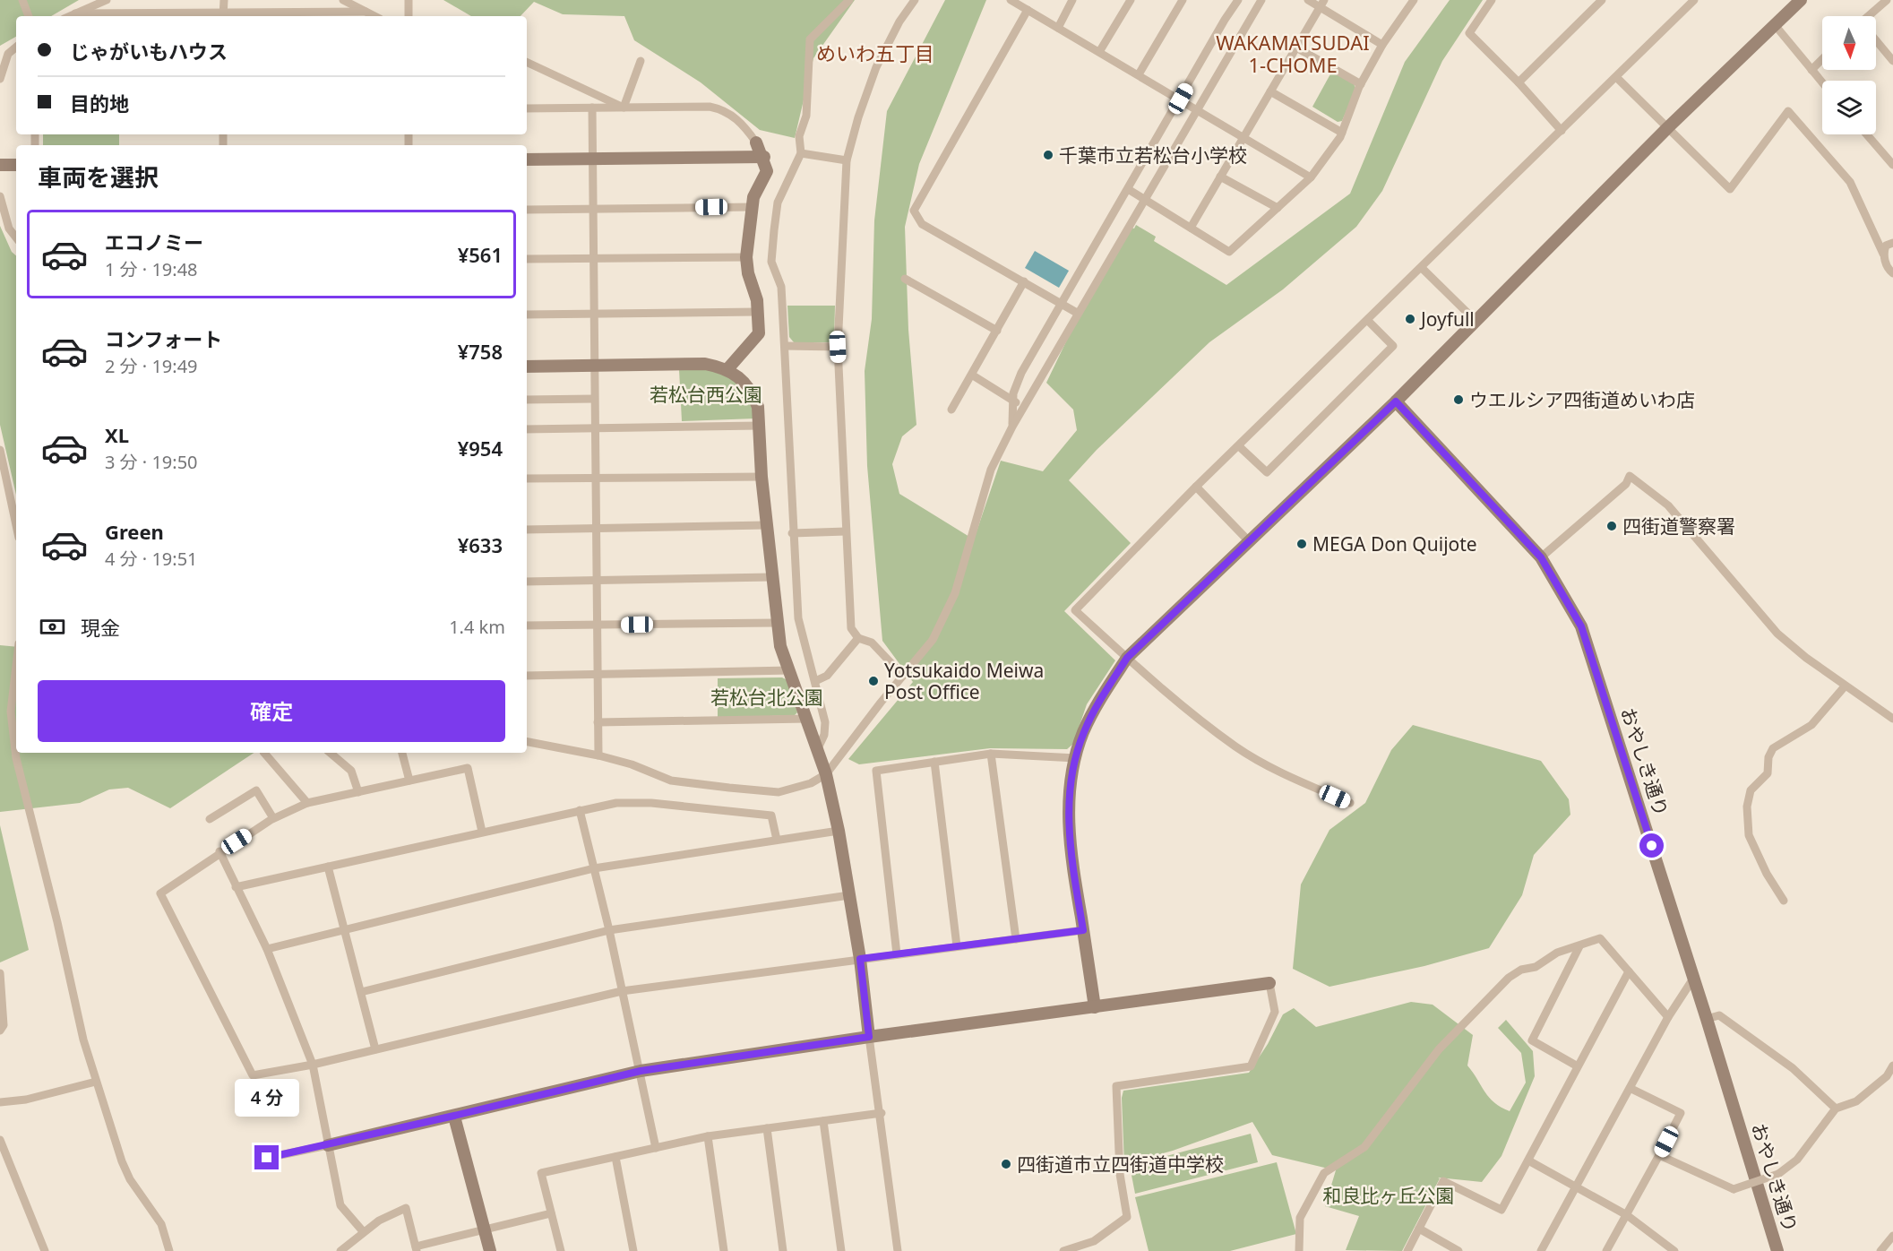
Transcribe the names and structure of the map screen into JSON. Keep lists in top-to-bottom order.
{
  "streets": {
    "street": ["おやしき通り"]
  },
  "districts": ["WAKAMATSUDAI 1-CHOME", "めいわ五丁目"],
  "parks": ["若松台西公園", "若松台北公園", "和良比ヶ丘公園"],
  "places": [
    "千葉市立若松台小学校",
    "Joyfull",
    "ウエルシア四街道めいわ店",
    "四街道警察署",
    "MEGA Don Quijote",
    "Yotsukaido Meiwa Post Office",
    "四街道市立四街道中学校"
  ],
  "north": "bottom",
  "page": {
    "banner": ["じゃがいもハウス", "目的地"],
    "heading": "車両を選択",
    "list": [
      {
        "name": "エコノミー",
        "note": "1 分 · 19:48",
        "value": "¥561"
      },
      {
        "name": "コンフォート",
        "note": "2 分 · 19:49",
        "value": "¥758"
      },
      {
        "name": "XL",
        "note": "3 分 · 19:50",
        "value": "¥954"
      },
      {
        "name": "Green",
        "note": "4 分 · 19:51",
        "value": "¥633"
      }
    ],
    "pay": ["現金", "1.4 km"],
    "buttons": "確定",
    "bubble": "4 分"
  }
}
